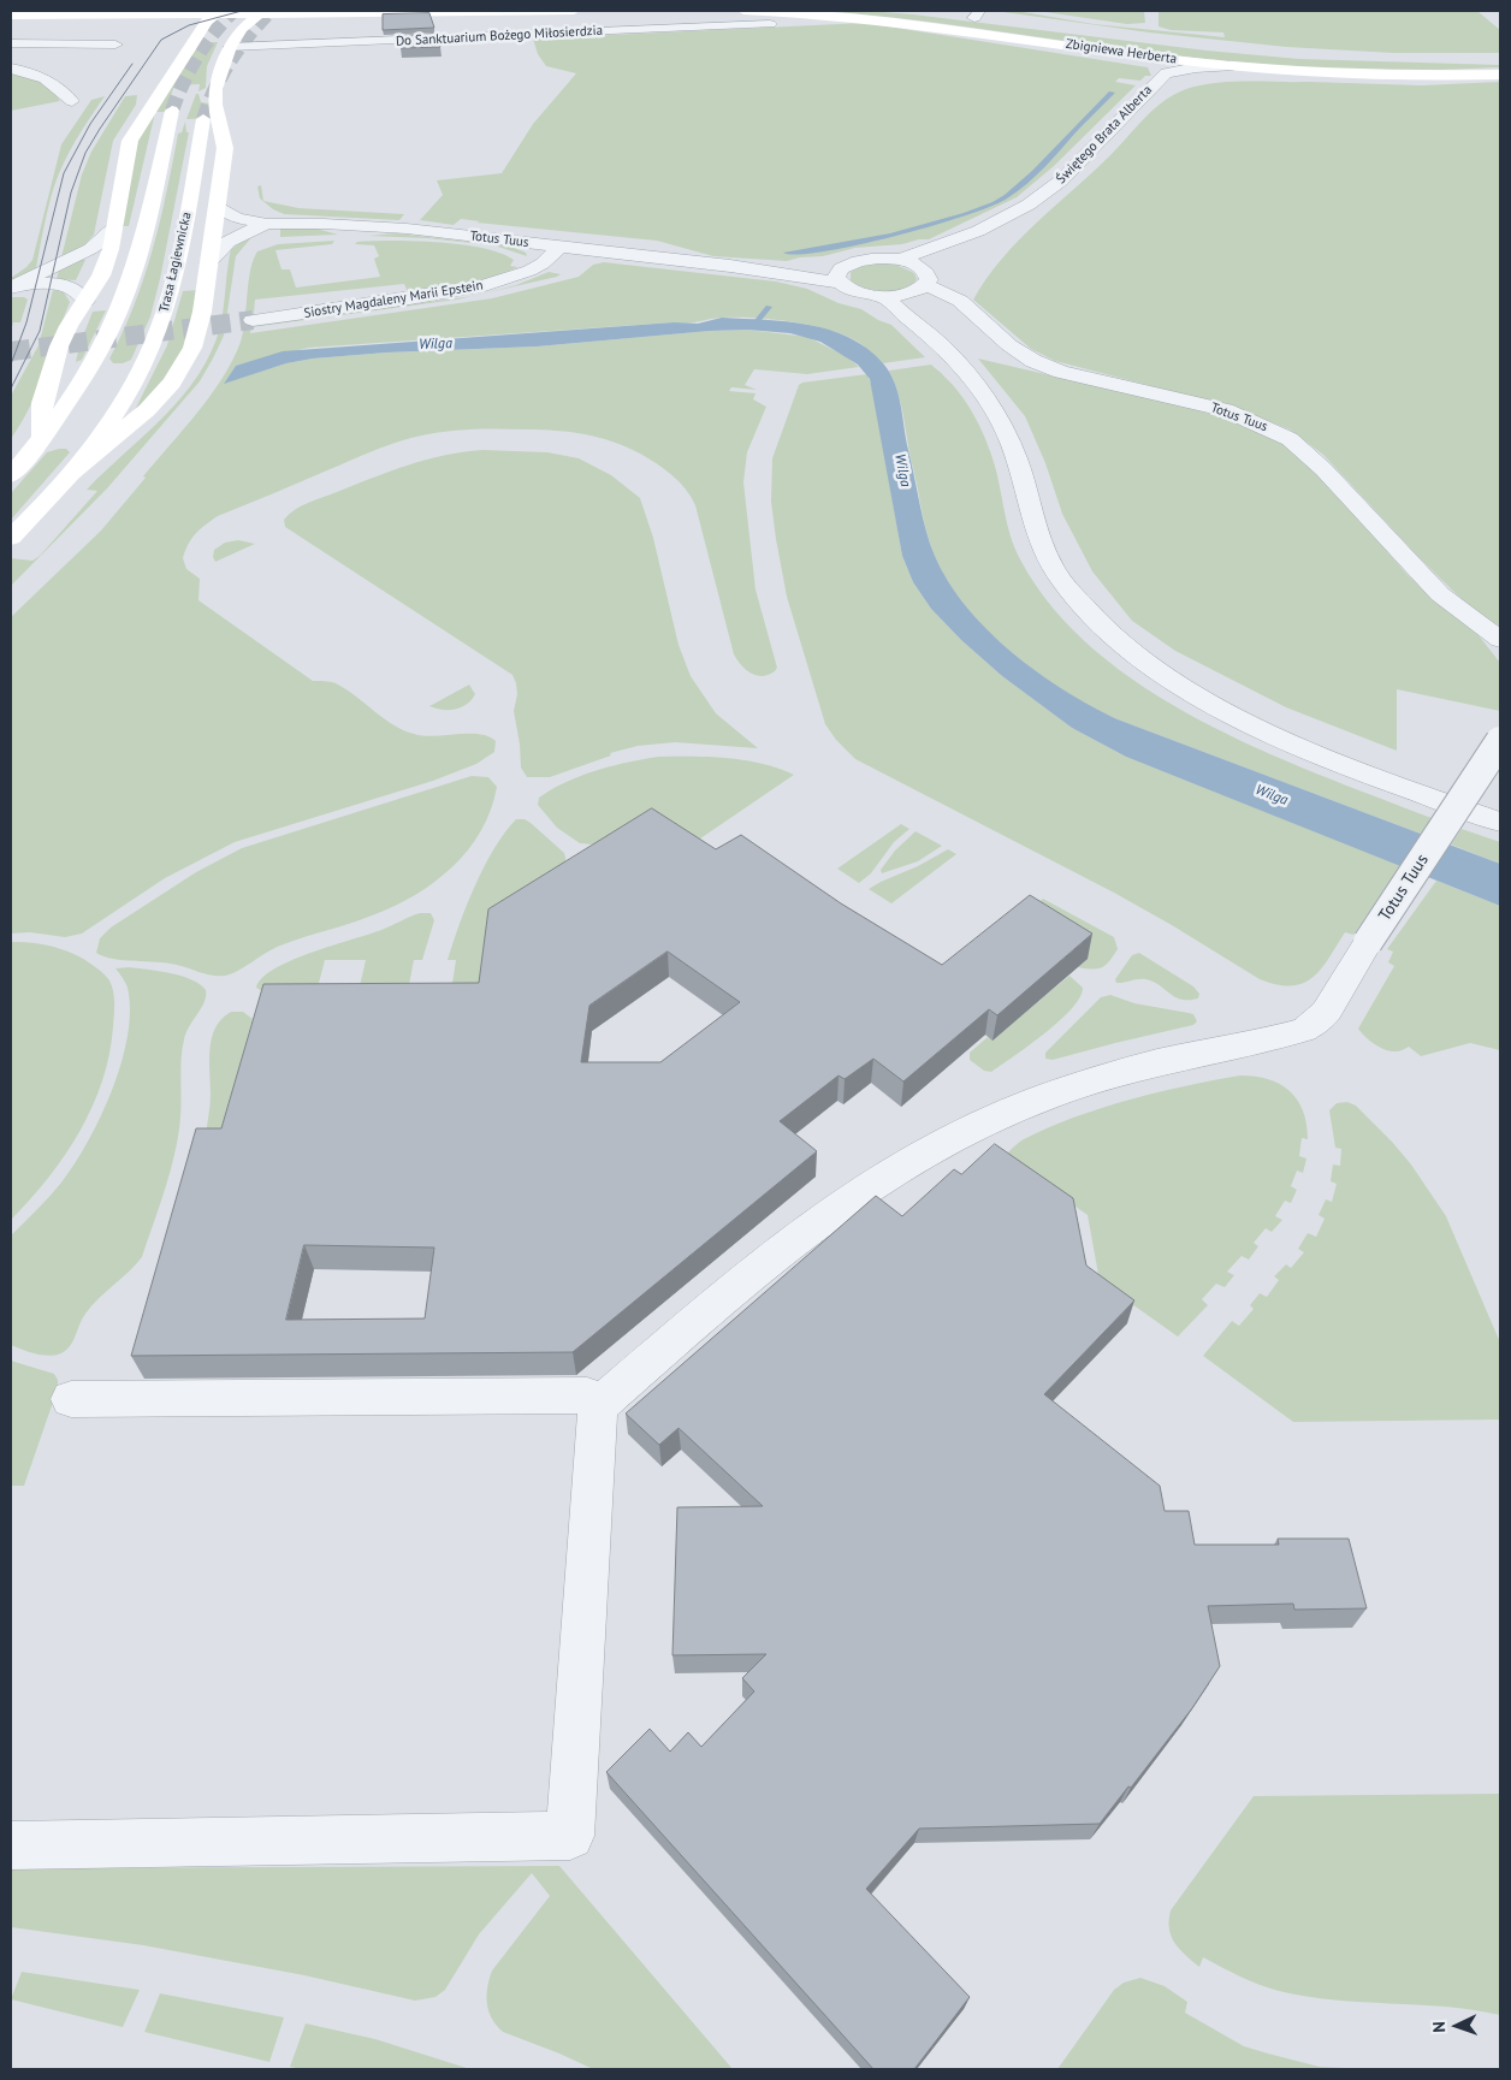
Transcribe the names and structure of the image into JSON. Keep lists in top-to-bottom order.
{
  "streets": {
    "main road": ["Zbigniewa Herberta", "Trasa Łagiewnicka"],
    "street": [
      "Do Sanktuarium Bożego Miłosierdzia",
      "Świętego Brata Alberta",
      "Totus Tuus",
      "Siostry Magdaleny Marii Epstein"
    ]
  },
  "crossings": [
    ["Zbigniewa Herberta", "Świętego Brata Alberta"],
    ["Świętego Brata Alberta", "Totus Tuus"],
    ["Totus Tuus", "Siostry Magdaleny Marii Epstein"]
  ],
  "water": ["Wilga"],
  "north": "left"
}
